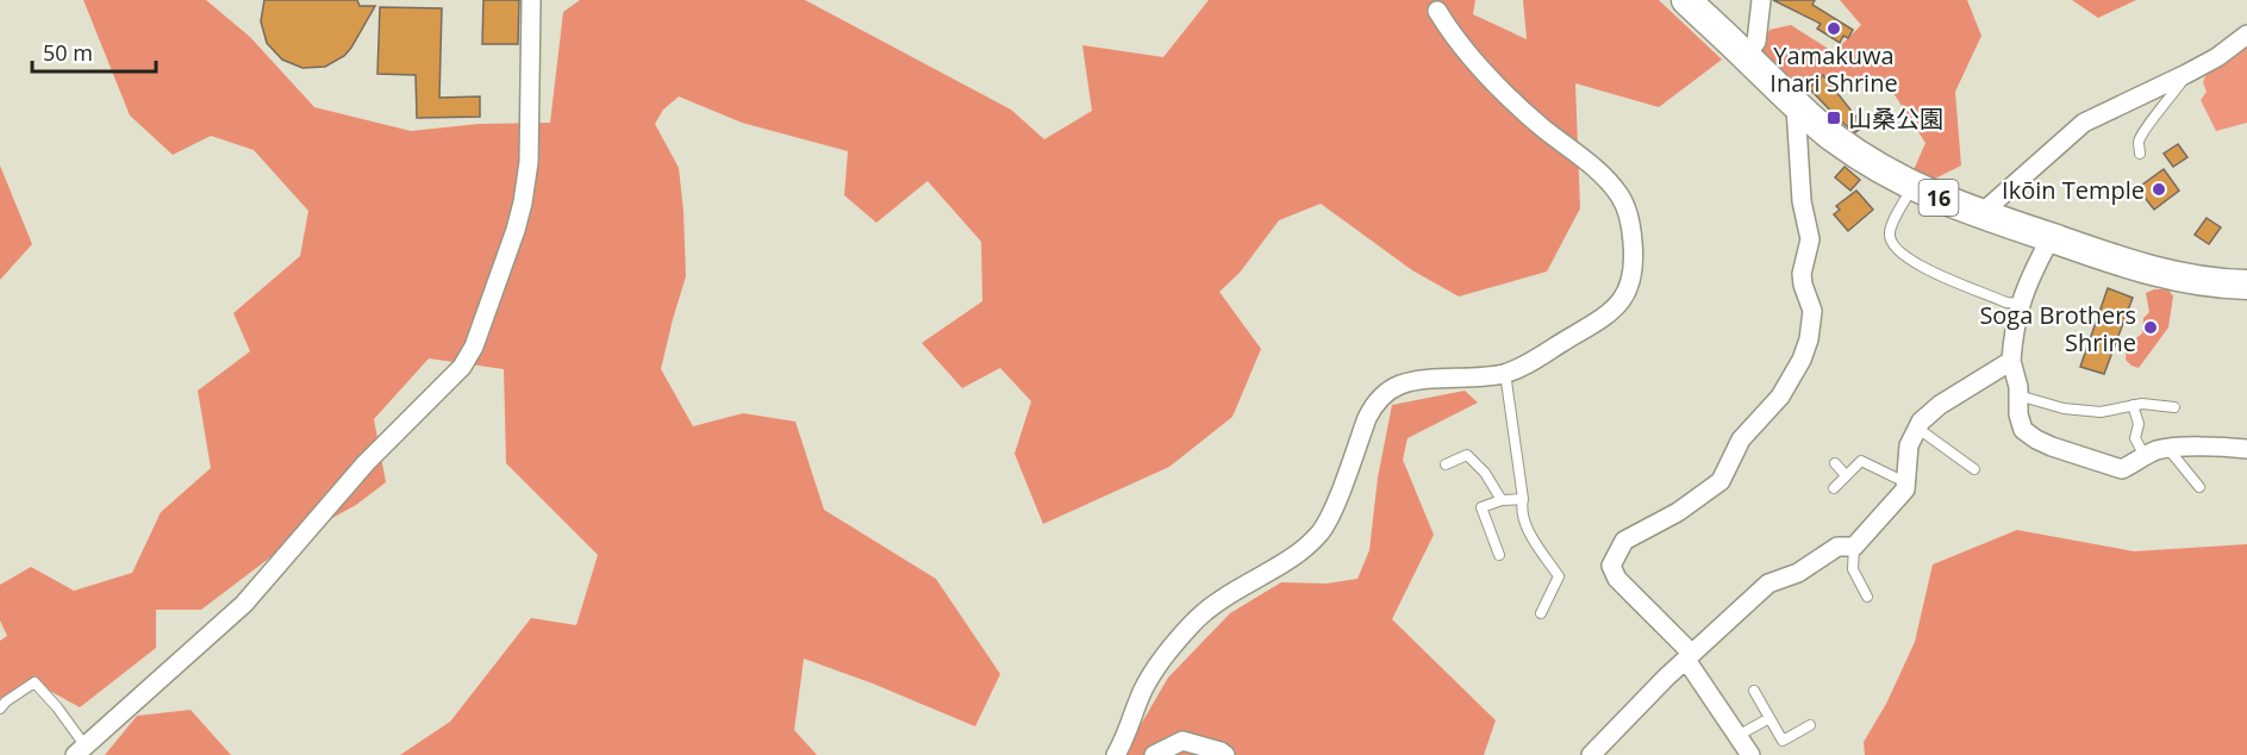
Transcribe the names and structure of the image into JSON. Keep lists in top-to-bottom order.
{
  "streets": {
    "main road": ["16"]
  },
  "places": {
    "other": ["Yamakuwa Inari Shrine", "Ikōin Temple", "Soga Brothers Shrine"],
    "transit": ["山桑公園"]
  },
  "scale_bar": "50 m"
}
